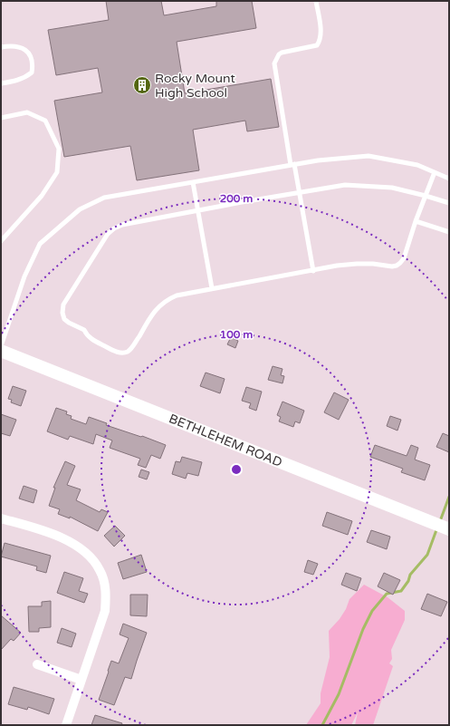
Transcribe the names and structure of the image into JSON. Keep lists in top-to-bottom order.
{
  "streets": {
    "main road": ["BETHLEHEM ROAD"]
  },
  "places": {
    "building": ["Rocky Mount High School"]
  },
  "rings": ["200 m", "100 m"]
}
